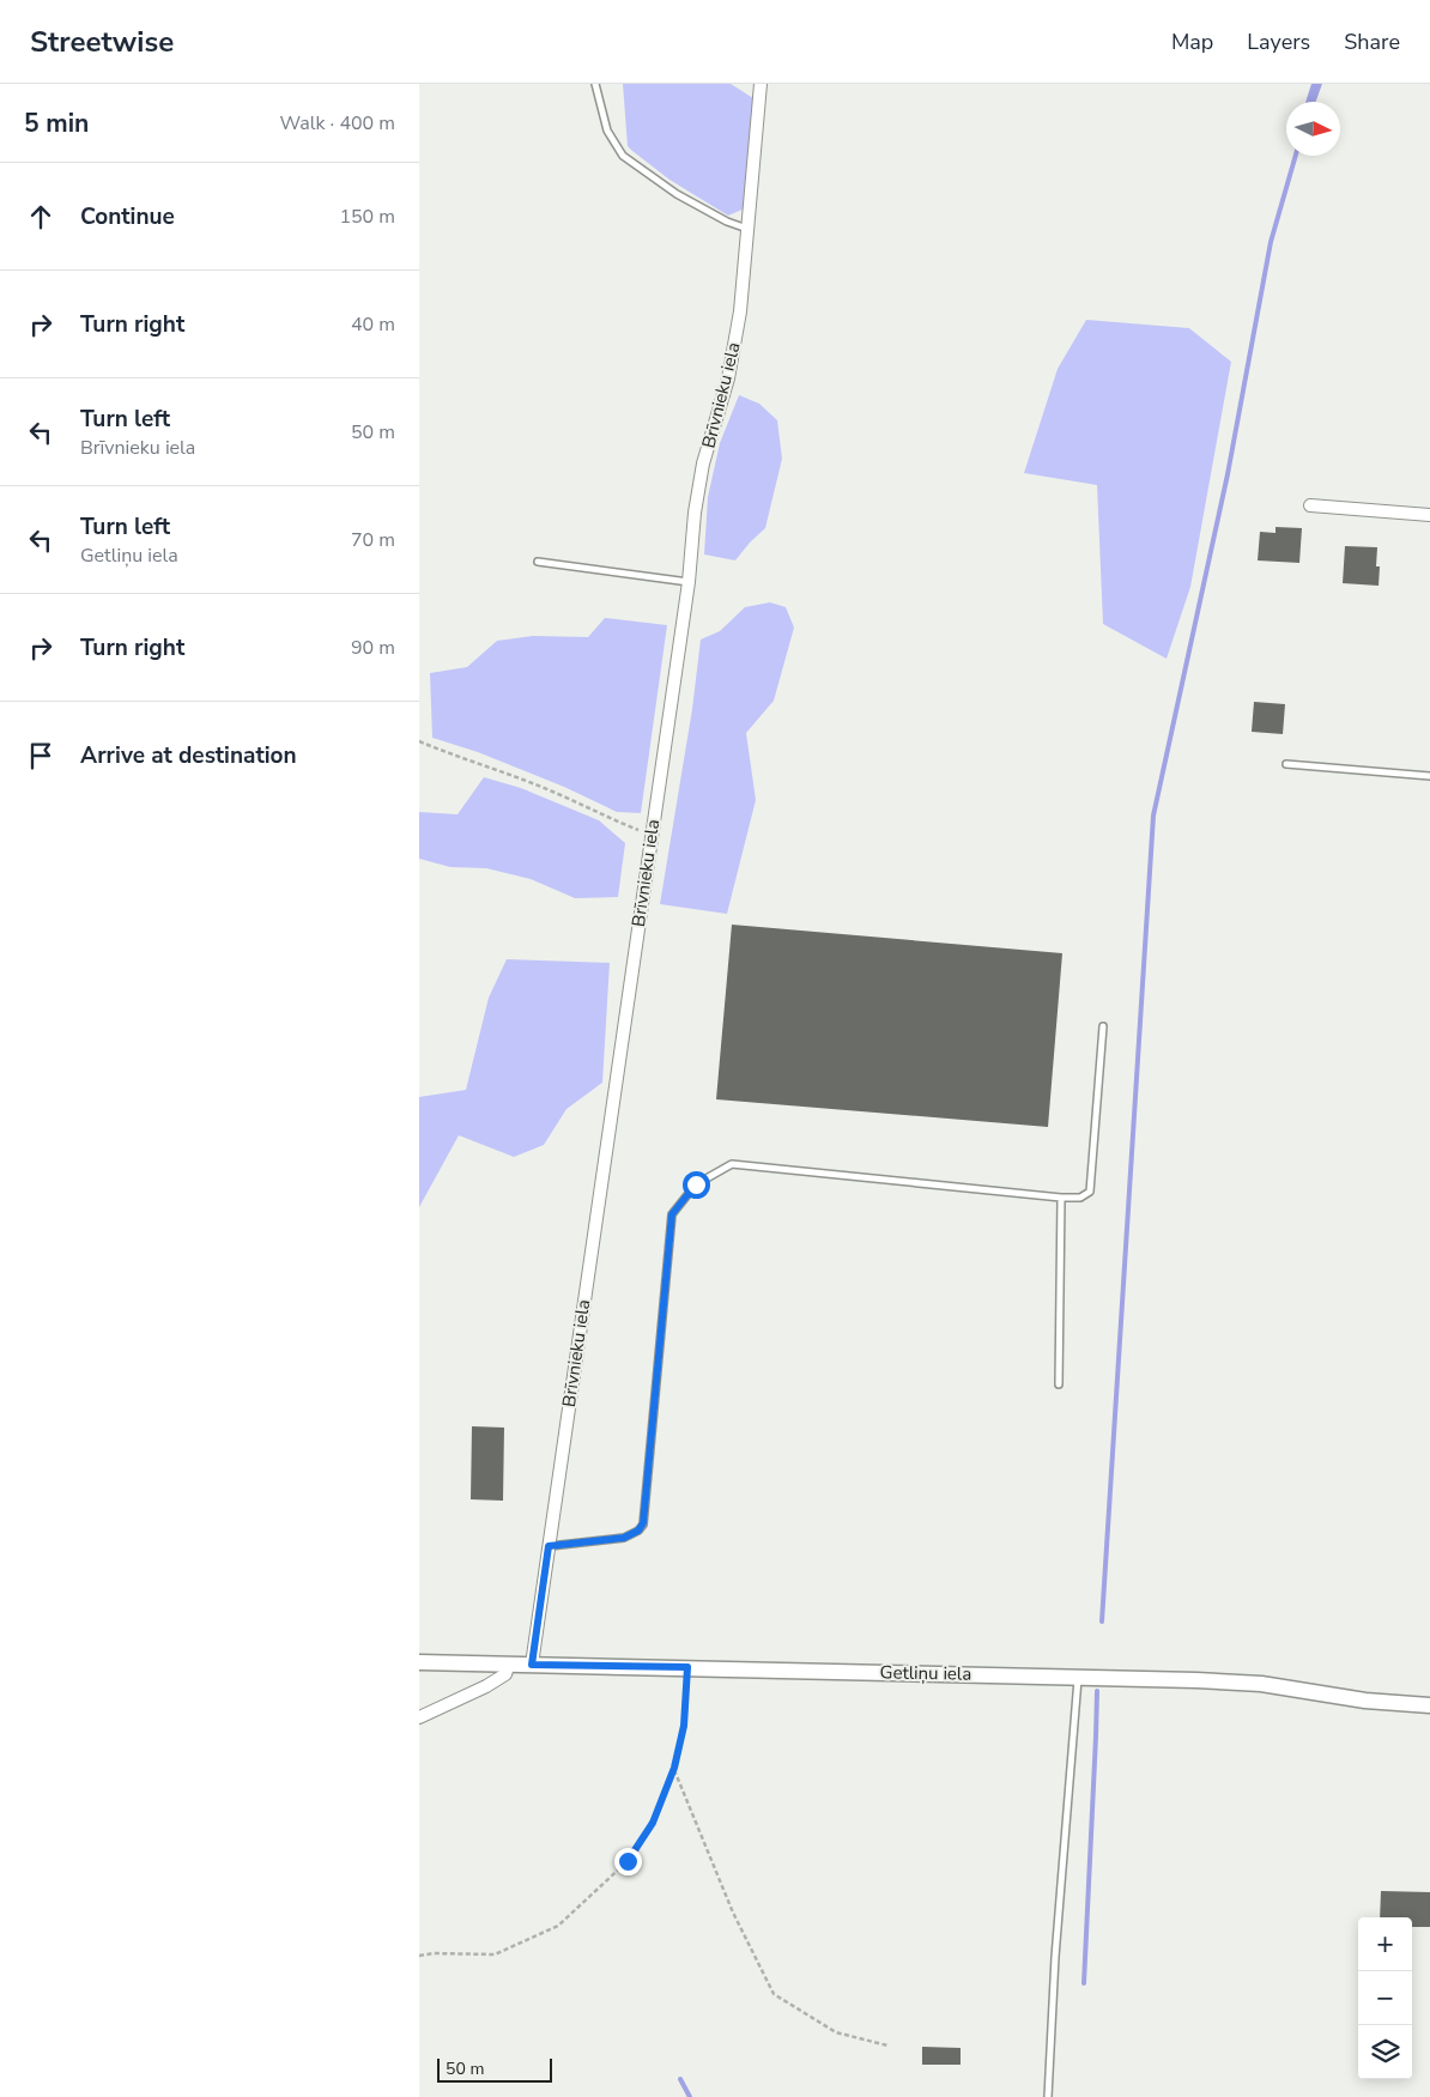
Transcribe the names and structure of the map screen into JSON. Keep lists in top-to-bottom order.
{
  "streets": {
    "street": ["Brīvnieku iela", "Getliņu iela"]
  },
  "crossings": [
    ["Brīvnieku iela", "Getliņu iela"]
  ],
  "scale_bar": "50 m",
  "north": "right",
  "page": {
    "header": "Streetwise",
    "nav": ["Map", "Layers", "Share"],
    "heading": ["5 min", "Walk · 400 m"],
    "list": [
      ["Continue", "150 m"],
      ["Turn right", "40 m"],
      ["Turn left", "Brīvnieku iela", "50 m"],
      ["Turn left", "Getliņu iela", "70 m"],
      ["Turn right", "90 m"],
      "Arrive at destination"
    ],
    "map_buttons": ["+", "−"],
    "scale": "50 m"
  }
}
